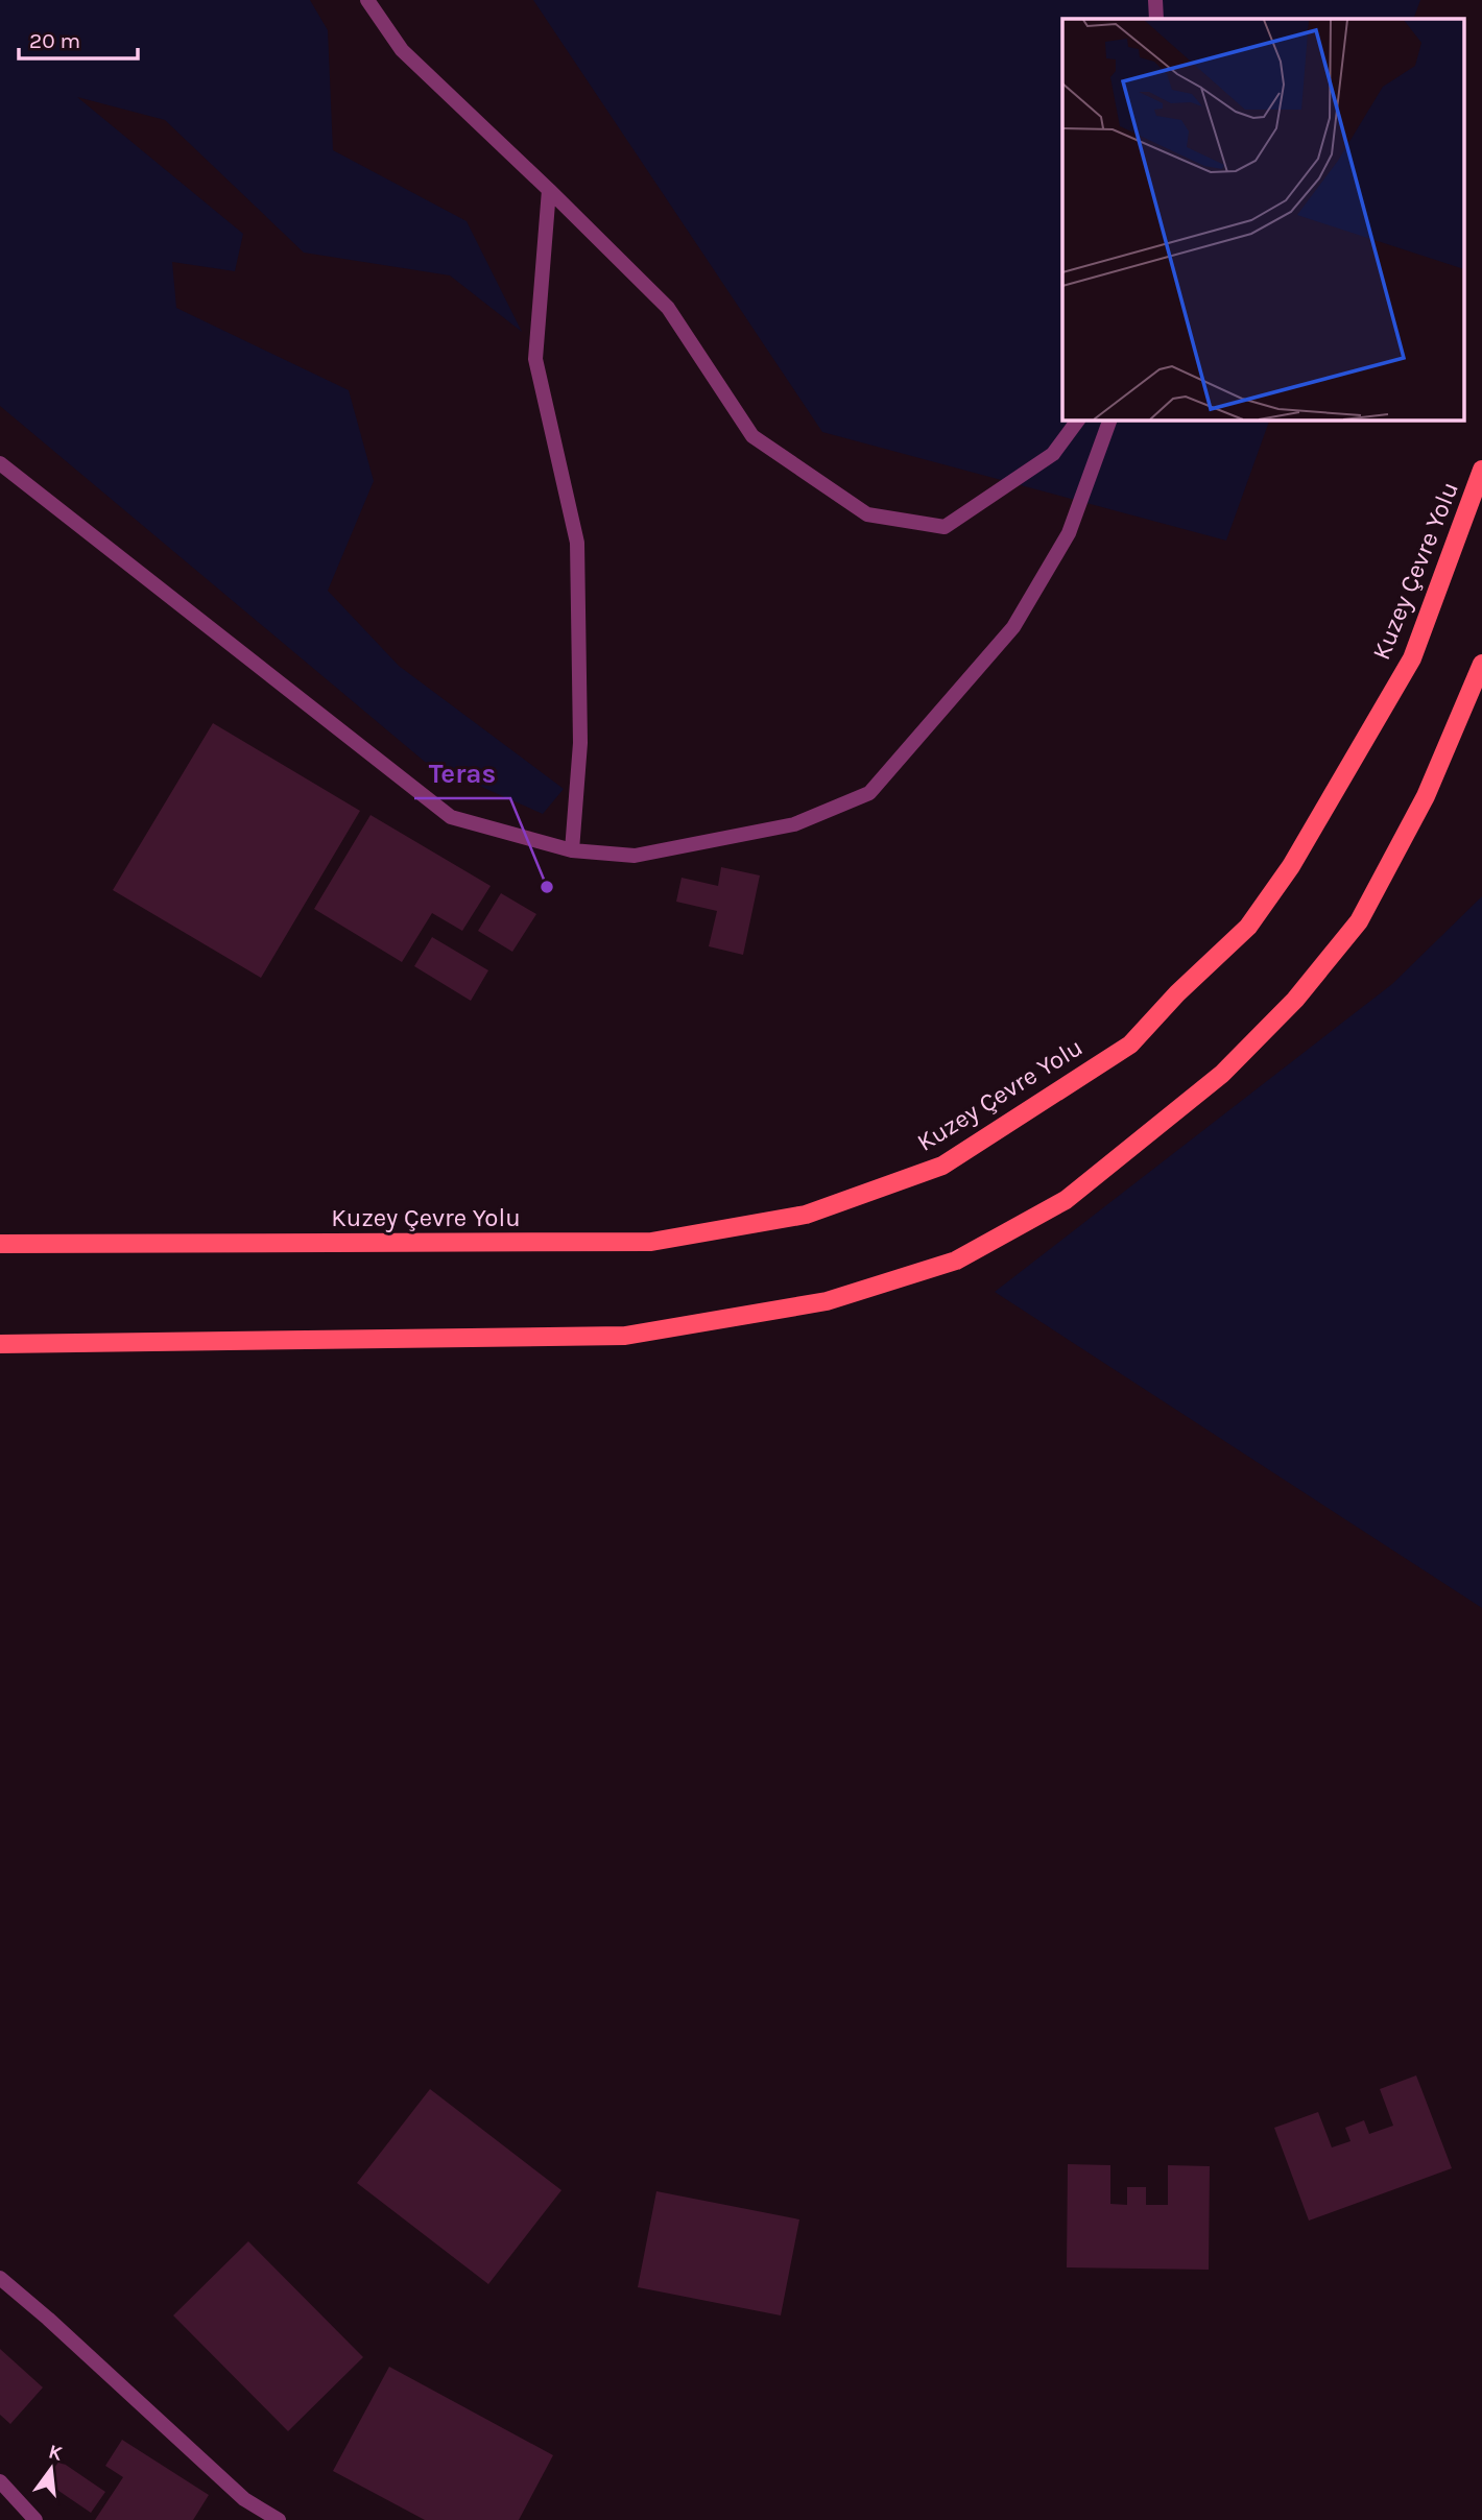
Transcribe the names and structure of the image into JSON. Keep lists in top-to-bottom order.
{
  "streets": {
    "main road": ["Kuzey Çevre Yolu"]
  },
  "places": ["Teras"],
  "scale_bar": "20 m",
  "north": "top"
}
